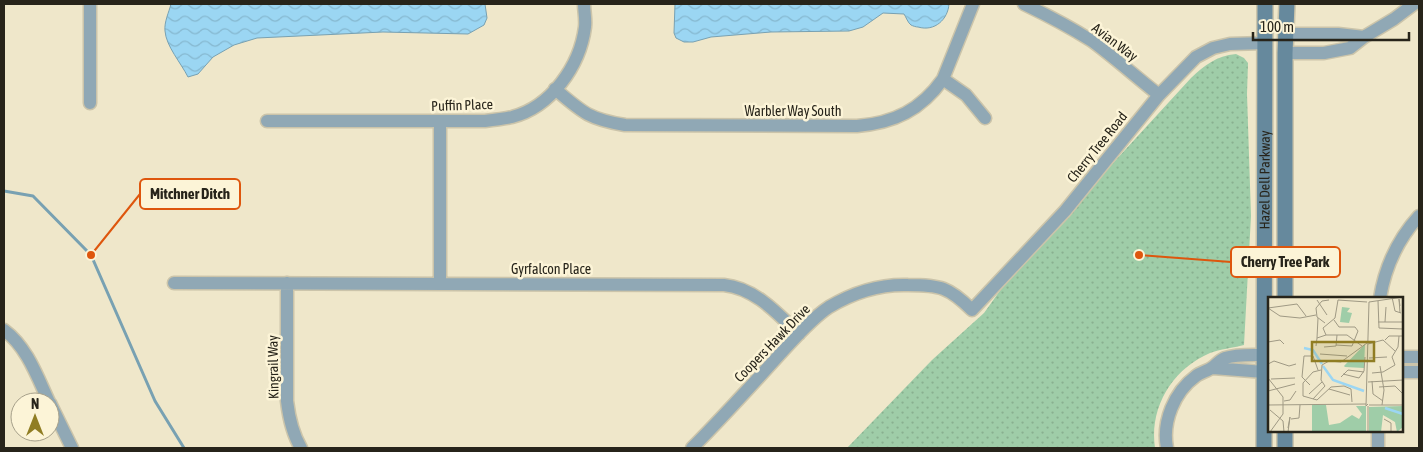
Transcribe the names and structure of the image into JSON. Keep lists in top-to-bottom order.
{
  "streets": {
    "main road": ["Hazel Dell Parkway"],
    "street": [
      "Avian Way",
      "Puffin Place",
      "Warbler Way South",
      "Cherry Tree Road",
      "Gyrfalcon Place",
      "Coopers Hawk Drive",
      "Kingrail Way"
    ]
  },
  "crossings": [
    ["Avian Way", "Cherry Tree Road"],
    ["Puffin Place", "Warbler Way South"],
    ["Cherry Tree Road", "Hazel Dell Parkway"],
    ["Cherry Tree Road", "Coopers Hawk Drive"],
    ["Gyrfalcon Place", "Coopers Hawk Drive"],
    ["Gyrfalcon Place", "Kingrail Way"]
  ],
  "places": ["Mitchner Ditch", "Cherry Tree Park"],
  "scale_bar": "100 m",
  "north": "top"
}
